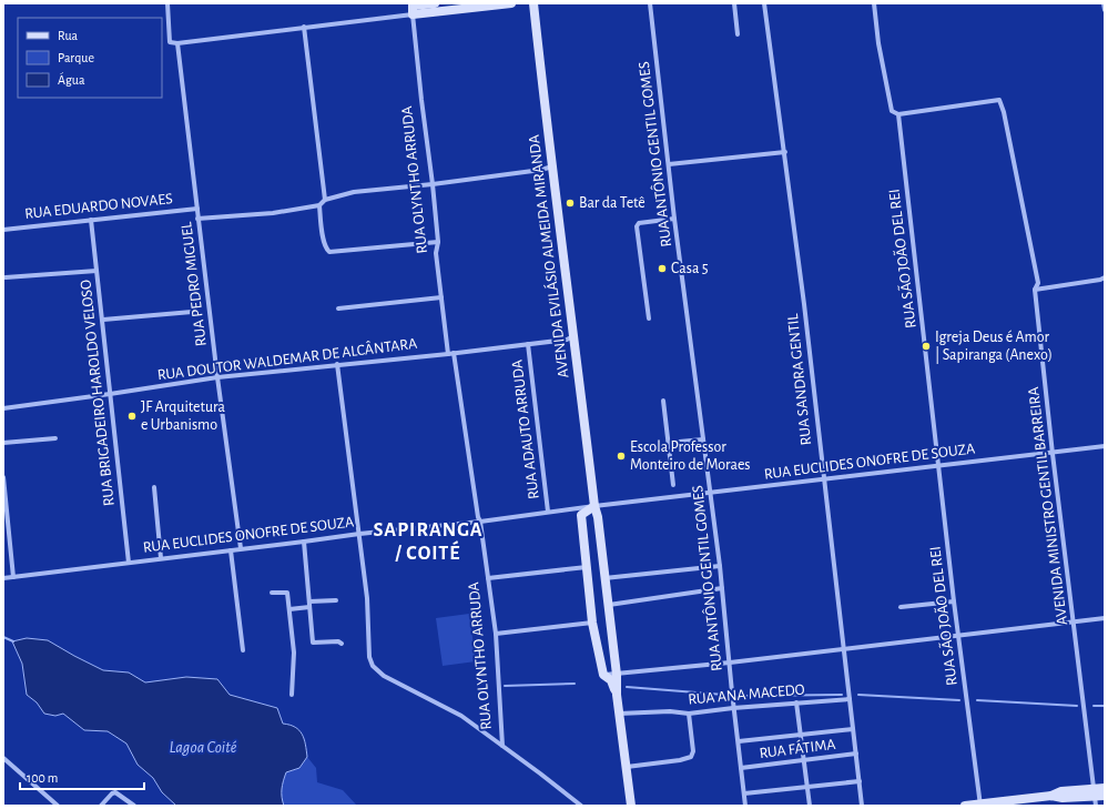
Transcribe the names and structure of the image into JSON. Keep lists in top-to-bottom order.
{
  "streets": {
    "street": [
      "RUA ANTÔNIO GENTIL GOMES",
      "RUA OLYNTHO ARRUDA",
      "RUA EDUARDO NOVAES",
      "AVENIDA EVILÁSIO ALMEIDA MIRANDA",
      "RUA SÃO JOÃO DEL REI",
      "RUA PEDRO MIGUEL",
      "RUA DOUTOR WALDEMAR DE ALCÂNTARA",
      "RUA SANDRA GENTIL",
      "RUA BRIGADEIRO HAROLDO VELOSO",
      "RUA ADAUTO ARRUDA",
      "RUA EUCLIDES ONOFRE DE SOUZA",
      "AVENIDA MINISTRO GENTIL BARREIRA",
      "RUA ANA MACEDO",
      "RUA FÁTIMA"
    ]
  },
  "crossings": [
    ["RUA ANTÔNIO GENTIL GOMES", "RUA EUCLIDES ONOFRE DE SOUZA"],
    ["RUA ANTÔNIO GENTIL GOMES", "RUA ANA MACEDO"],
    ["RUA ANTÔNIO GENTIL GOMES", "RUA FÁTIMA"],
    ["RUA OLYNTHO ARRUDA", "RUA DOUTOR WALDEMAR DE ALCÂNTARA"],
    ["RUA OLYNTHO ARRUDA", "RUA EUCLIDES ONOFRE DE SOUZA"],
    ["RUA EDUARDO NOVAES", "RUA PEDRO MIGUEL"],
    ["RUA EDUARDO NOVAES", "RUA BRIGADEIRO HAROLDO VELOSO"],
    ["AVENIDA EVILÁSIO ALMEIDA MIRANDA", "RUA DOUTOR WALDEMAR DE ALCÂNTARA"],
    ["AVENIDA EVILÁSIO ALMEIDA MIRANDA", "RUA EUCLIDES ONOFRE DE SOUZA"],
    ["AVENIDA EVILÁSIO ALMEIDA MIRANDA", "RUA ANA MACEDO"],
    ["RUA SÃO JOÃO DEL REI", "RUA EUCLIDES ONOFRE DE SOUZA"],
    ["RUA SÃO JOÃO DEL REI", "AVENIDA MINISTRO GENTIL BARREIRA"],
    ["RUA PEDRO MIGUEL", "RUA DOUTOR WALDEMAR DE ALCÂNTARA"],
    ["RUA PEDRO MIGUEL", "RUA EUCLIDES ONOFRE DE SOUZA"],
    ["RUA DOUTOR WALDEMAR DE ALCÂNTARA", "RUA BRIGADEIRO HAROLDO VELOSO"],
    ["RUA DOUTOR WALDEMAR DE ALCÂNTARA", "RUA ADAUTO ARRUDA"],
    ["RUA SANDRA GENTIL", "RUA EUCLIDES ONOFRE DE SOUZA"],
    ["RUA SANDRA GENTIL", "RUA ANA MACEDO"],
    ["RUA SANDRA GENTIL", "RUA FÁTIMA"],
    ["RUA BRIGADEIRO HAROLDO VELOSO", "RUA EUCLIDES ONOFRE DE SOUZA"],
    ["RUA ADAUTO ARRUDA", "RUA EUCLIDES ONOFRE DE SOUZA"],
    ["RUA EUCLIDES ONOFRE DE SOUZA", "AVENIDA MINISTRO GENTIL BARREIRA"]
  ],
  "districts": ["SAPIRANGA / COITÉ"],
  "water": ["Lagoa Coité"],
  "places": [
    "Bar da Tetê",
    "Casa 5",
    "Igreja Deus é Amor | Sapiranga (Anexo)",
    "JF Arquitetura e Urbanismo",
    "Escola Professor Monteiro de Moraes"
  ],
  "legend": ["Rua", "Parque", "Água"],
  "scale_bar": "100 m"
}
